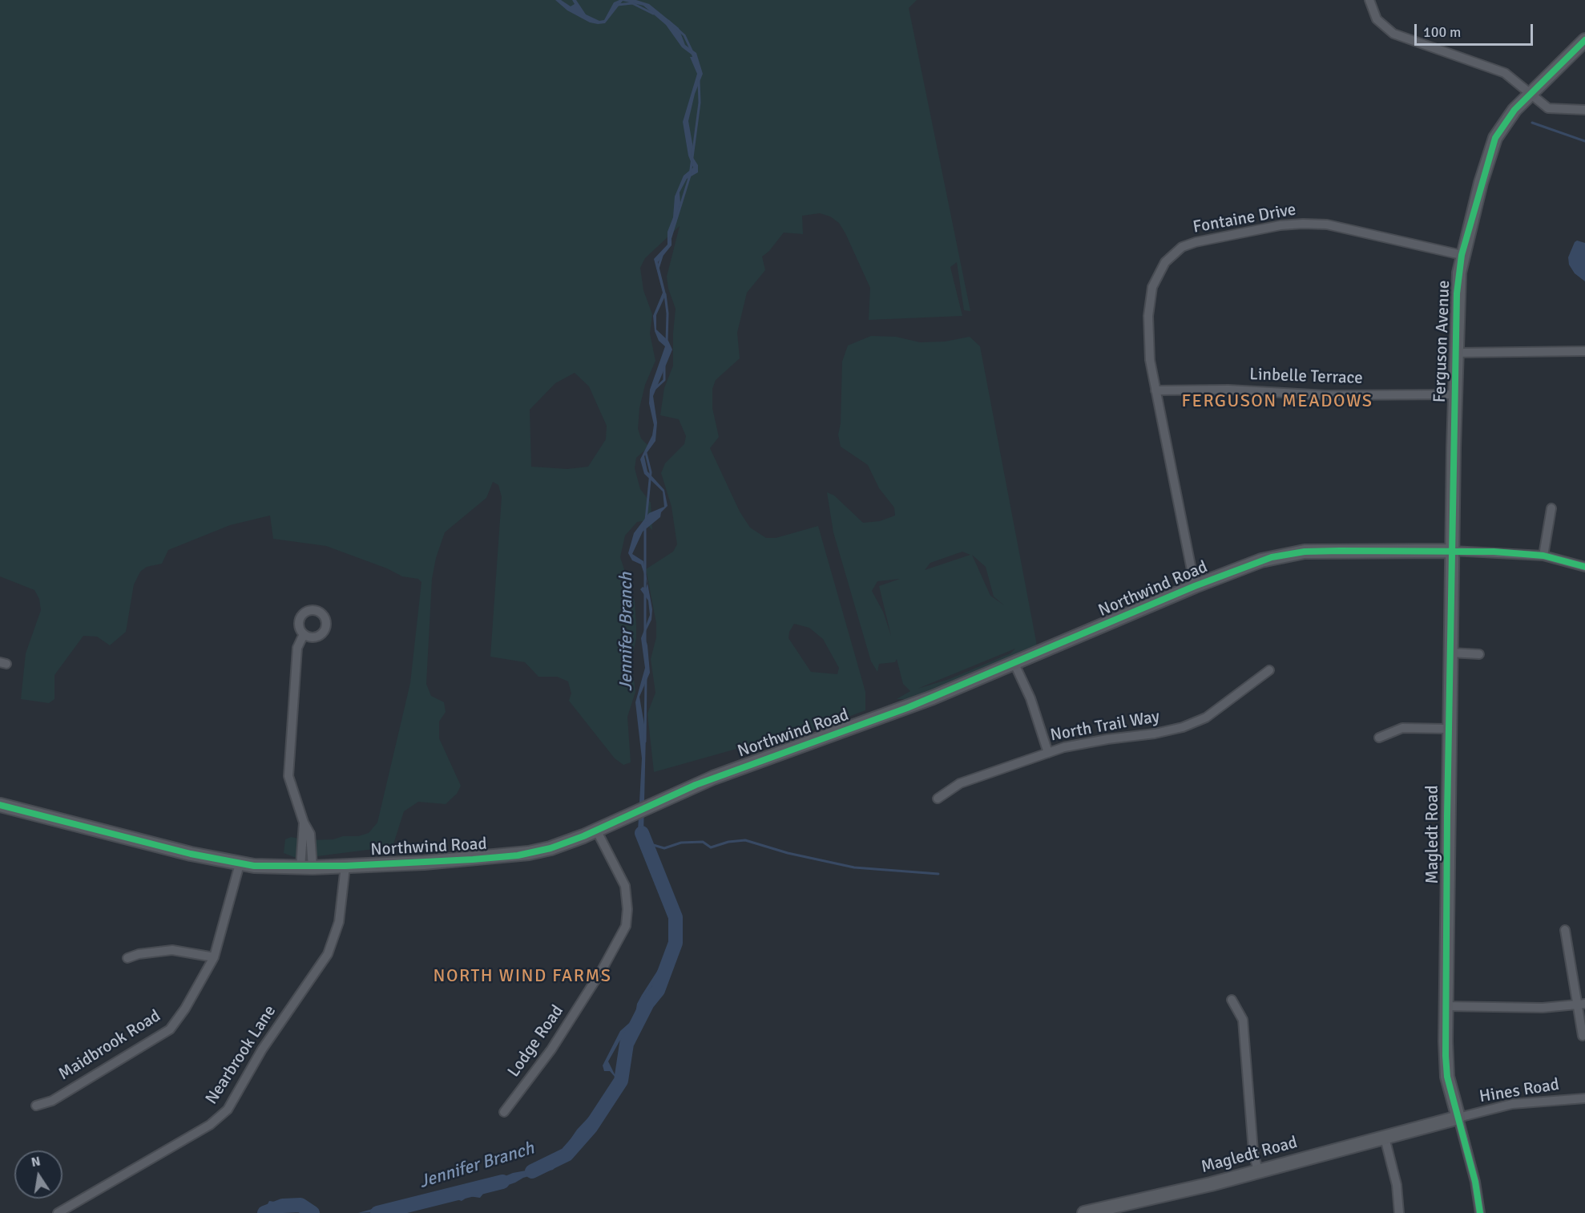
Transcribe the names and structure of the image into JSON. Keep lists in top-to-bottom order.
{
  "streets": {
    "street": [
      "Fontaine Drive",
      "Ferguson Avenue",
      "Linbelle Terrace",
      "Northwind Road",
      "North Trail Way",
      "Magledt Road",
      "Lodge Road",
      "Maidbrook Road",
      "Nearbrook Lane",
      "Hines Road"
    ]
  },
  "crossings": [
    ["Fontaine Drive", "Ferguson Avenue"],
    ["Fontaine Drive", "Linbelle Terrace"],
    ["Fontaine Drive", "Northwind Road"],
    ["Ferguson Avenue", "Linbelle Terrace"],
    ["Ferguson Avenue", "Northwind Road"],
    ["Ferguson Avenue", "Magledt Road"],
    ["Northwind Road", "Magledt Road"],
    ["Northwind Road", "Lodge Road"],
    ["Northwind Road", "Maidbrook Road"],
    ["Northwind Road", "Nearbrook Lane"],
    ["Magledt Road", "Hines Road"]
  ],
  "districts": ["FERGUSON MEADOWS", "NORTH WIND FARMS"],
  "water": ["Jennifer Branch"],
  "scale_bar": "100 m",
  "north": "top"
}
